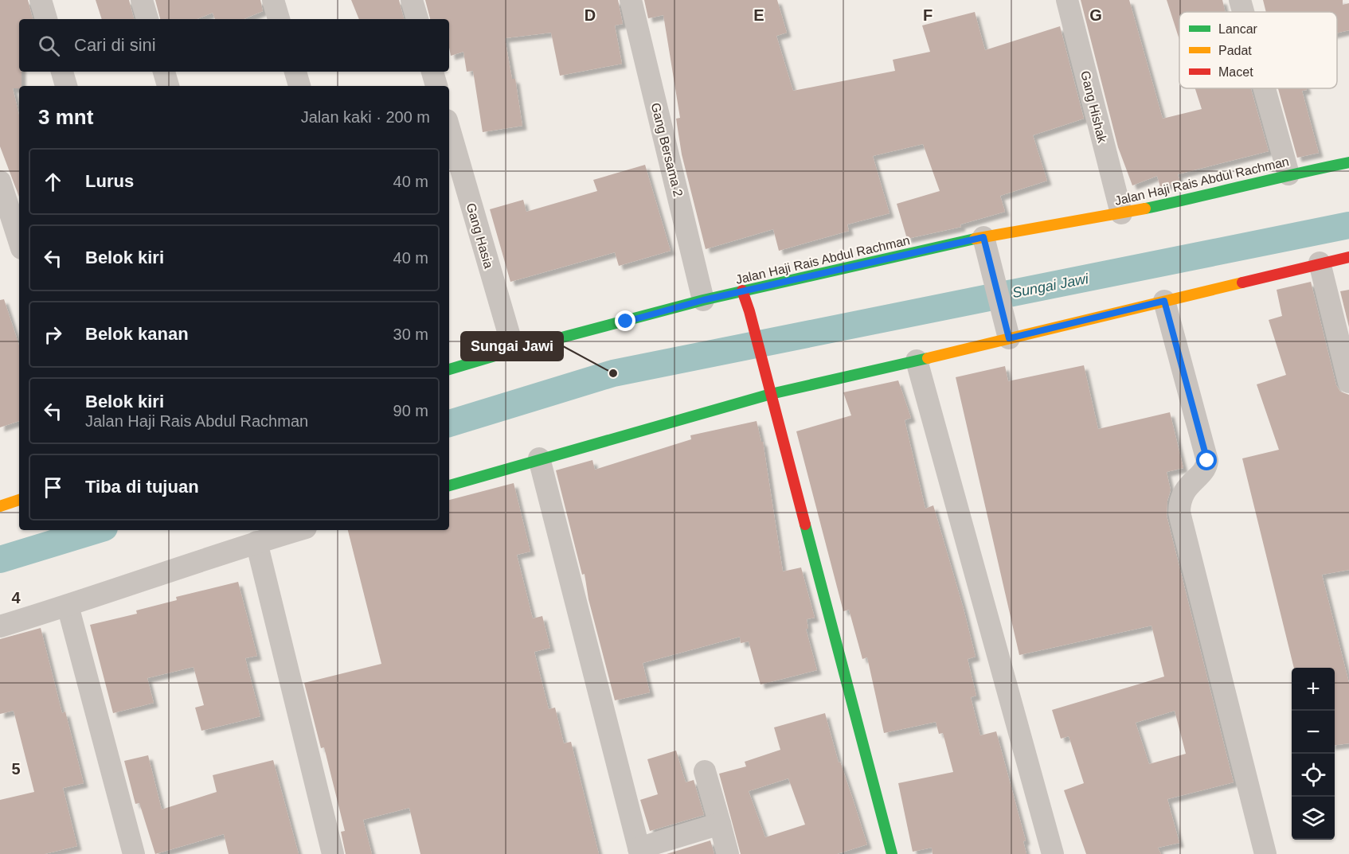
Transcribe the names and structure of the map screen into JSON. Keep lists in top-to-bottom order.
{
  "streets": {
    "street": [
      "Gang Hishak",
      "Gang Bersama 2",
      "Jalan Haji Rais Abdul Rachman",
      "Gang Hasia"
    ]
  },
  "crossings": [
    ["Gang Hishak", "Jalan Haji Rais Abdul Rachman"],
    ["Gang Bersama 2", "Jalan Haji Rais Abdul Rachman"],
    ["Jalan Haji Rais Abdul Rachman", "Gang Hasia"]
  ],
  "water": ["Sungai Jawi"],
  "places": ["Sungai Jawi"],
  "legend": ["Lancar", "Padat", "Macet"],
  "page": {
    "search": "Cari di sini",
    "heading": ["3 mnt", "Jalan kaki · 200 m"],
    "list": [
      ["Lurus", "40 m"],
      ["Belok kiri", "40 m"],
      ["Belok kanan", "30 m"],
      ["Belok kiri", "Jalan Haji Rais Abdul Rachman", "90 m"],
      "Tiba di tujuan"
    ],
    "map_buttons": ["+", "−"]
  },
  "grid": {
    "columns": [
      "D",
      "E",
      "F",
      "G"
    ],
    "rows": ["4", "5"]
  }
}
